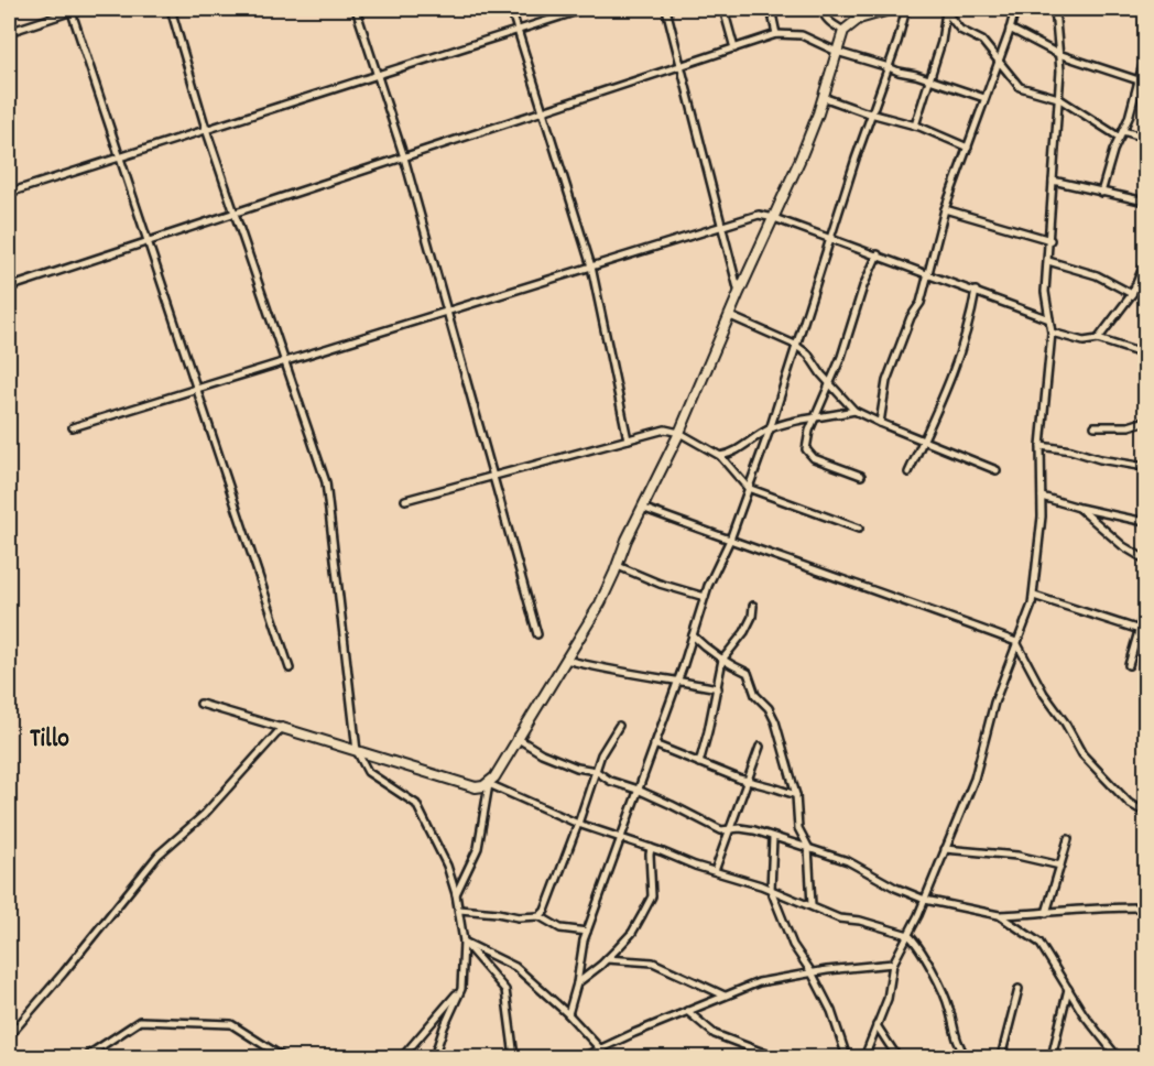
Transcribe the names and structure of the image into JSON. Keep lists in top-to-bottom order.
{
  "districts": ["Tillo"]
}
